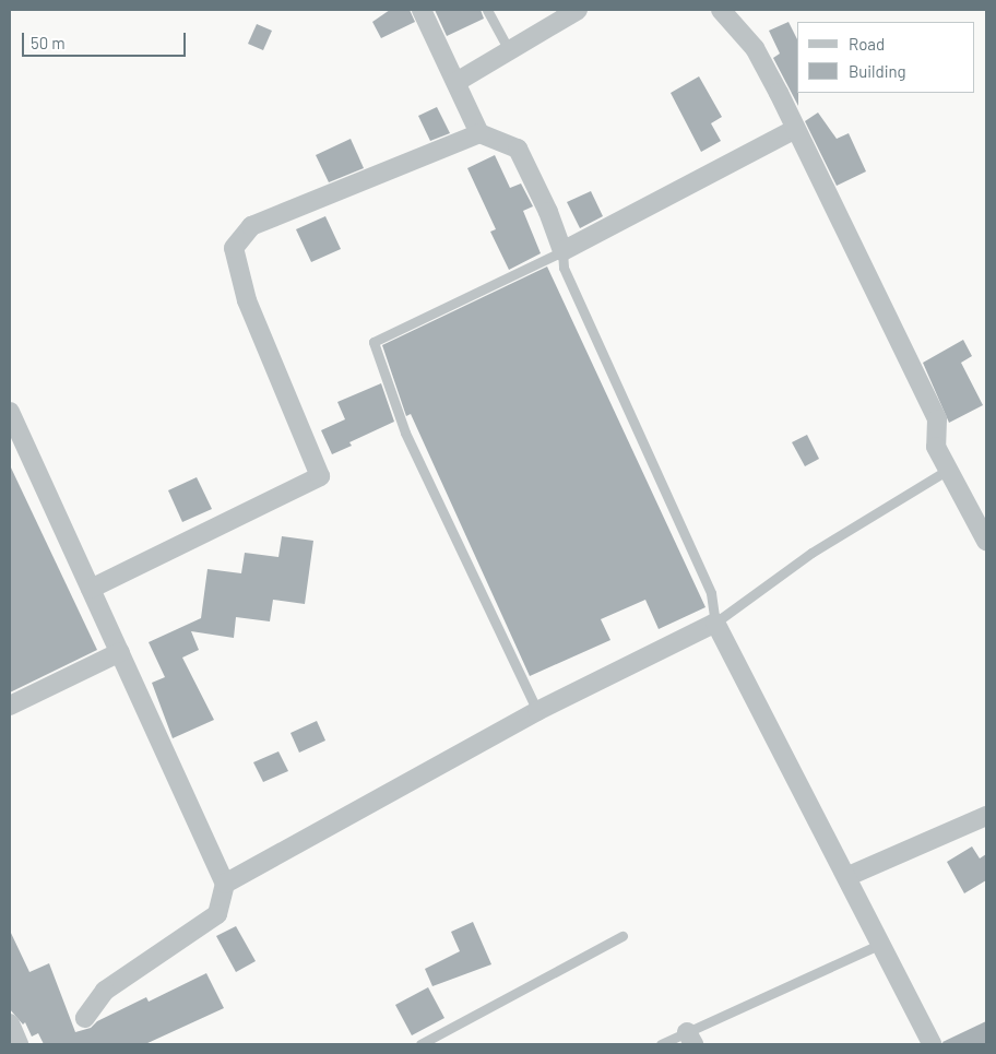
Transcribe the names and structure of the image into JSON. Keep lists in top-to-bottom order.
{
  "legend": ["Road", "Building"],
  "scale_bar": "50 m"
}
